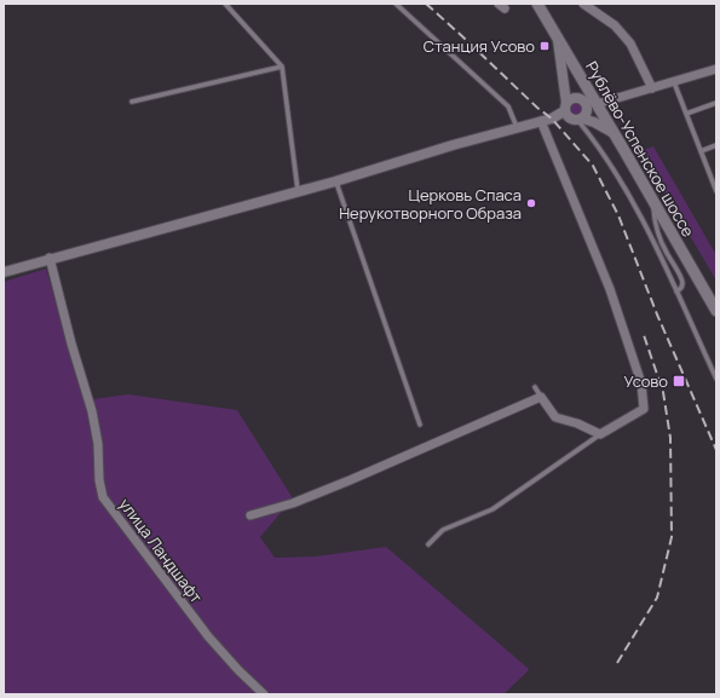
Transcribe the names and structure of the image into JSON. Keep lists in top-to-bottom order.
{
  "streets": {
    "main road": ["Рублёво-Успенское шоссе"],
    "street": ["улица Ландшафт"]
  },
  "places": {
    "transit": ["Станция Усово", "Усово"],
    "other": ["Церковь Спаса Нерукотворного Образа"]
  }
}
